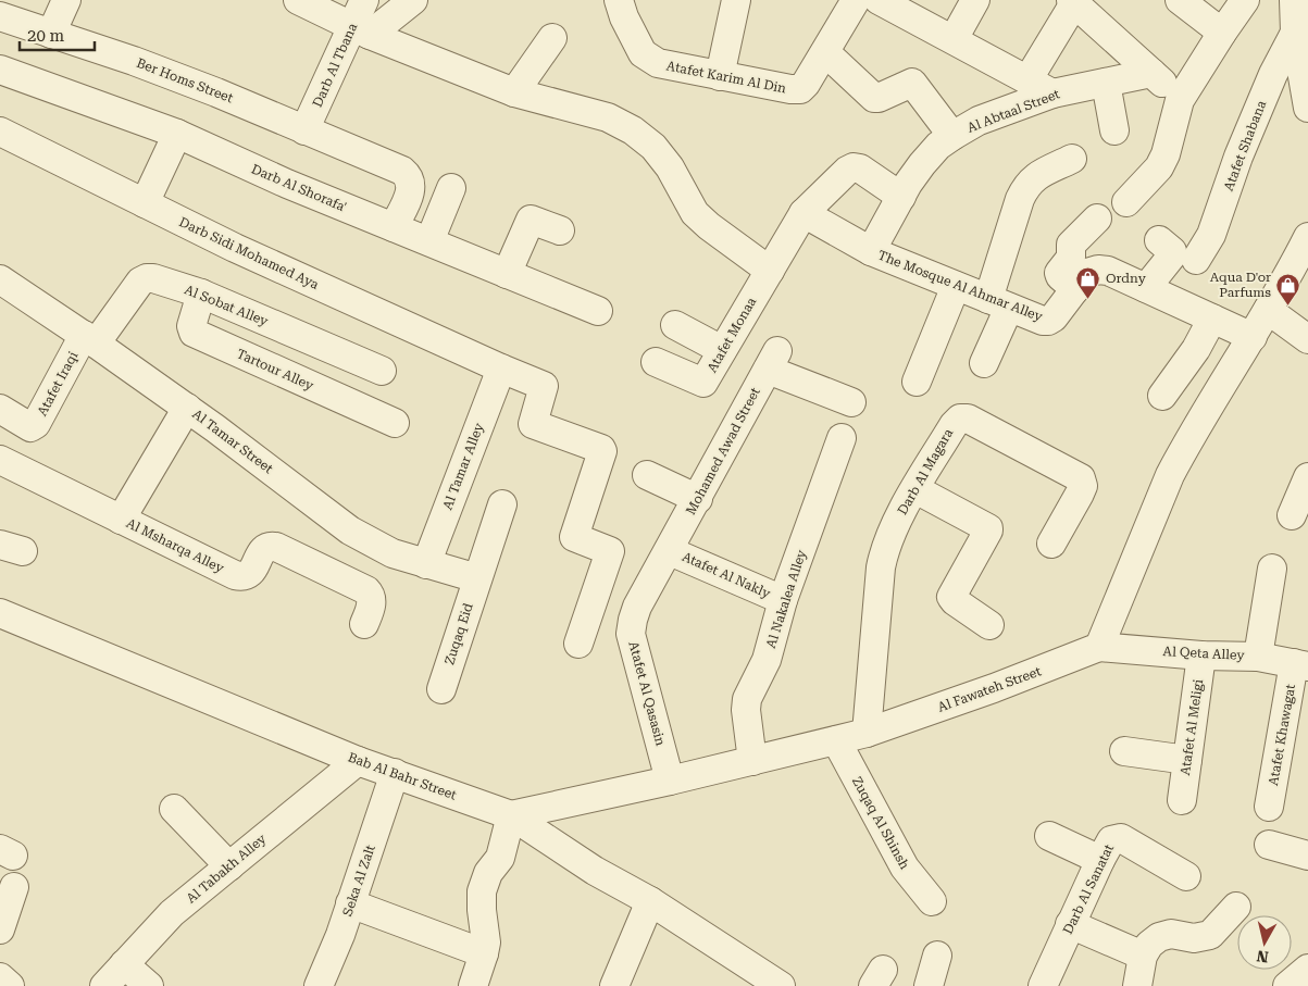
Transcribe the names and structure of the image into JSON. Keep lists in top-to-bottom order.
{
  "streets": {
    "street": [
      "Darb Al Tbana",
      "Atafet Karim Al Din",
      "Ber Homs Street",
      "Al Abtaal Street",
      "Atafet Shabana",
      "Darb Al Shorafa'",
      "Darb Sidi Mohamed Aya",
      "The Mosque Al Ahmar Alley",
      "Al Sobat Alley",
      "Atafet Monaa",
      "Tartour Alley",
      "Atafet Iraqi",
      "Al Tamar Street",
      "Mohamed Awad Street",
      "Al Tamar Alley",
      "Darb Al Magara",
      "Al Msharqa Alley",
      "Atafet Al Nakly",
      "Al Nakalea Alley",
      "Zuqaq Eid",
      "Al Qeta Alley",
      "Al Fawateh Street",
      "Atafet Al Qasasin",
      "Atafet Al Meligi",
      "Atafet Khawagat",
      "Bab Al Bahr Street",
      "Zuqaq Al Shinsh",
      "Al Tabakh Alley",
      "Seka Al Zalt",
      "Darb Al Sanatat"
    ]
  },
  "crossings": [
    ["Darb Al Tbana", "Ber Homs Street"],
    ["Ber Homs Street", "Darb Al Shorafa'"],
    ["Al Abtaal Street", "The Mosque Al Ahmar Alley"],
    ["Al Abtaal Street", "Atafet Monaa"],
    ["Darb Sidi Mohamed Aya", "Al Tamar Alley"],
    ["The Mosque Al Ahmar Alley", "Atafet Monaa"],
    ["Al Sobat Alley", "Tartour Alley"],
    ["Al Sobat Alley", "Atafet Iraqi"],
    ["Al Sobat Alley", "Al Tamar Street"],
    ["Atafet Iraqi", "Al Tamar Street"],
    ["Al Tamar Street", "Al Tamar Alley"],
    ["Al Tamar Street", "Zuqaq Eid"],
    ["Mohamed Awad Street", "Atafet Al Nakly"],
    ["Mohamed Awad Street", "Atafet Al Qasasin"],
    ["Darb Al Magara", "Al Fawateh Street"],
    ["Atafet Al Nakly", "Al Nakalea Alley"],
    ["Atafet Al Nakly", "Atafet Al Qasasin"],
    ["Al Nakalea Alley", "Al Fawateh Street"],
    ["Al Qeta Alley", "Al Fawateh Street"],
    ["Al Qeta Alley", "Atafet Al Meligi"],
    ["Al Qeta Alley", "Atafet Khawagat"],
    ["Al Fawateh Street", "Atafet Al Qasasin"],
    ["Al Fawateh Street", "Bab Al Bahr Street"],
    ["Al Fawateh Street", "Zuqaq Al Shinsh"],
    ["Bab Al Bahr Street", "Al Tabakh Alley"],
    ["Bab Al Bahr Street", "Seka Al Zalt"]
  ],
  "places": {
    "shop": ["Ordny", "Aqua D'or Parfums"]
  },
  "scale_bar": "20 m",
  "north": "bottom"
}
